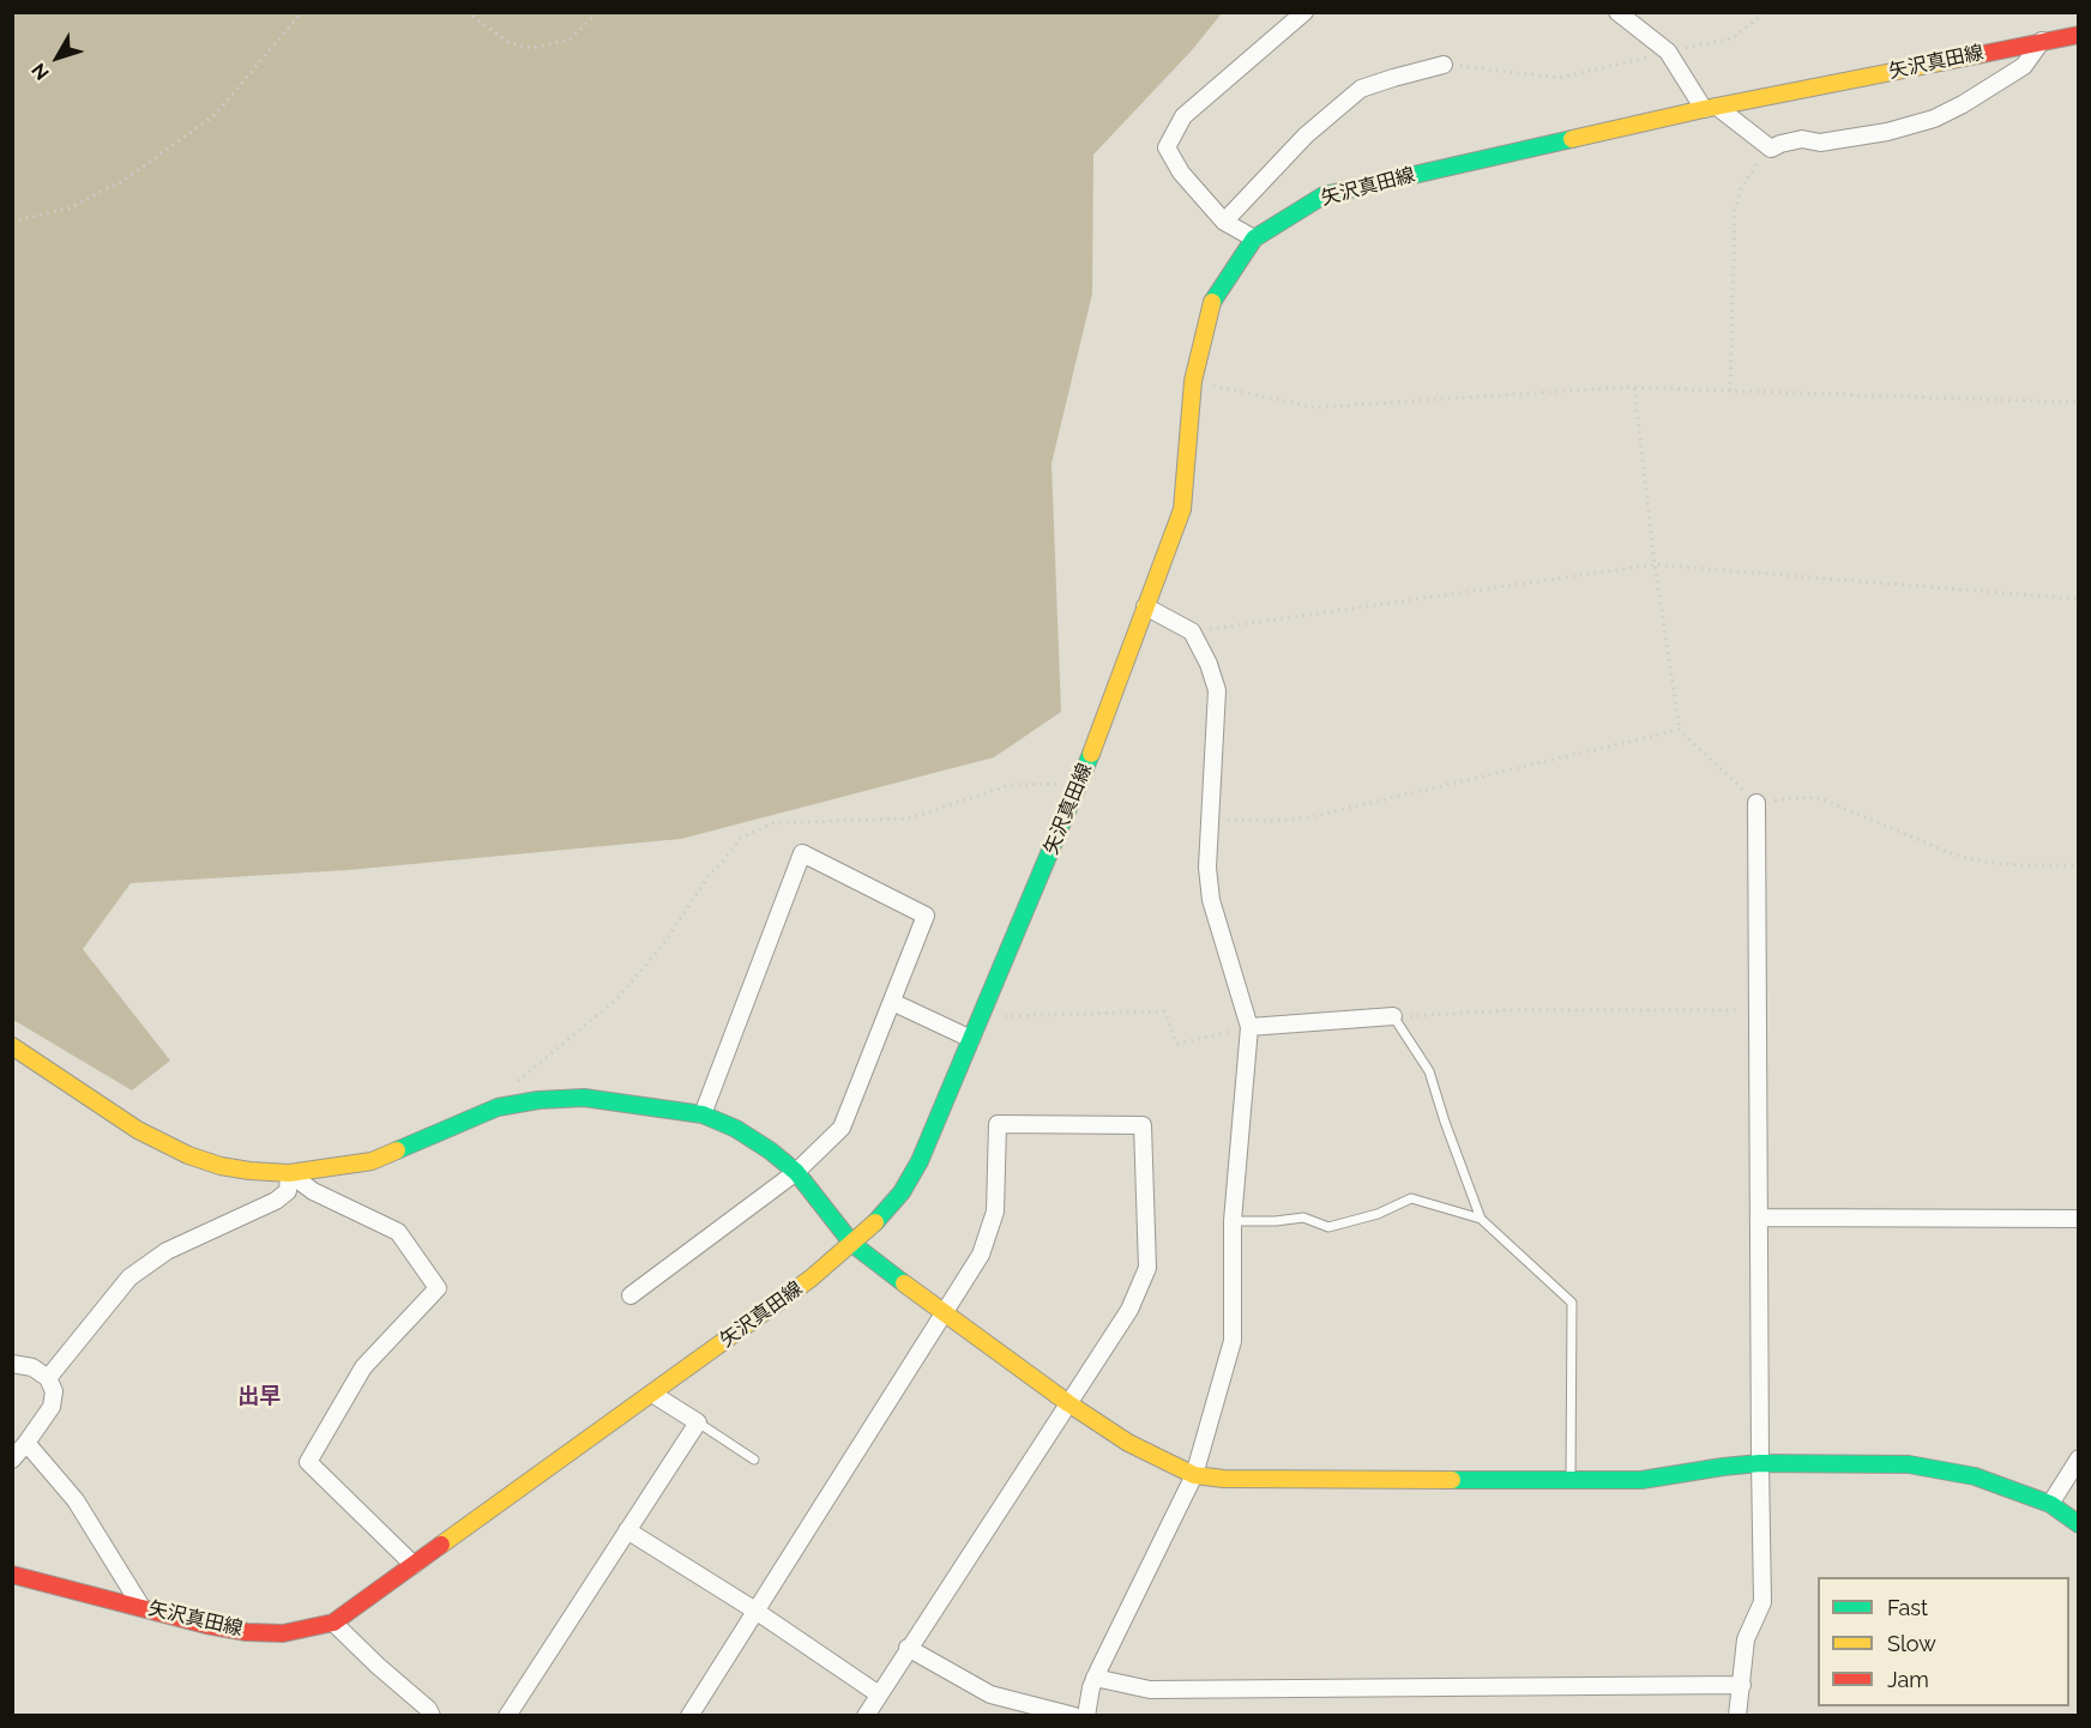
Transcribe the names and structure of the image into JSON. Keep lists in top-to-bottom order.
{
  "streets": {
    "main road": ["矢沢真田線"]
  },
  "districts": ["出早"],
  "legend": ["Fast", "Slow", "Jam"],
  "north": "bottom left"
}
